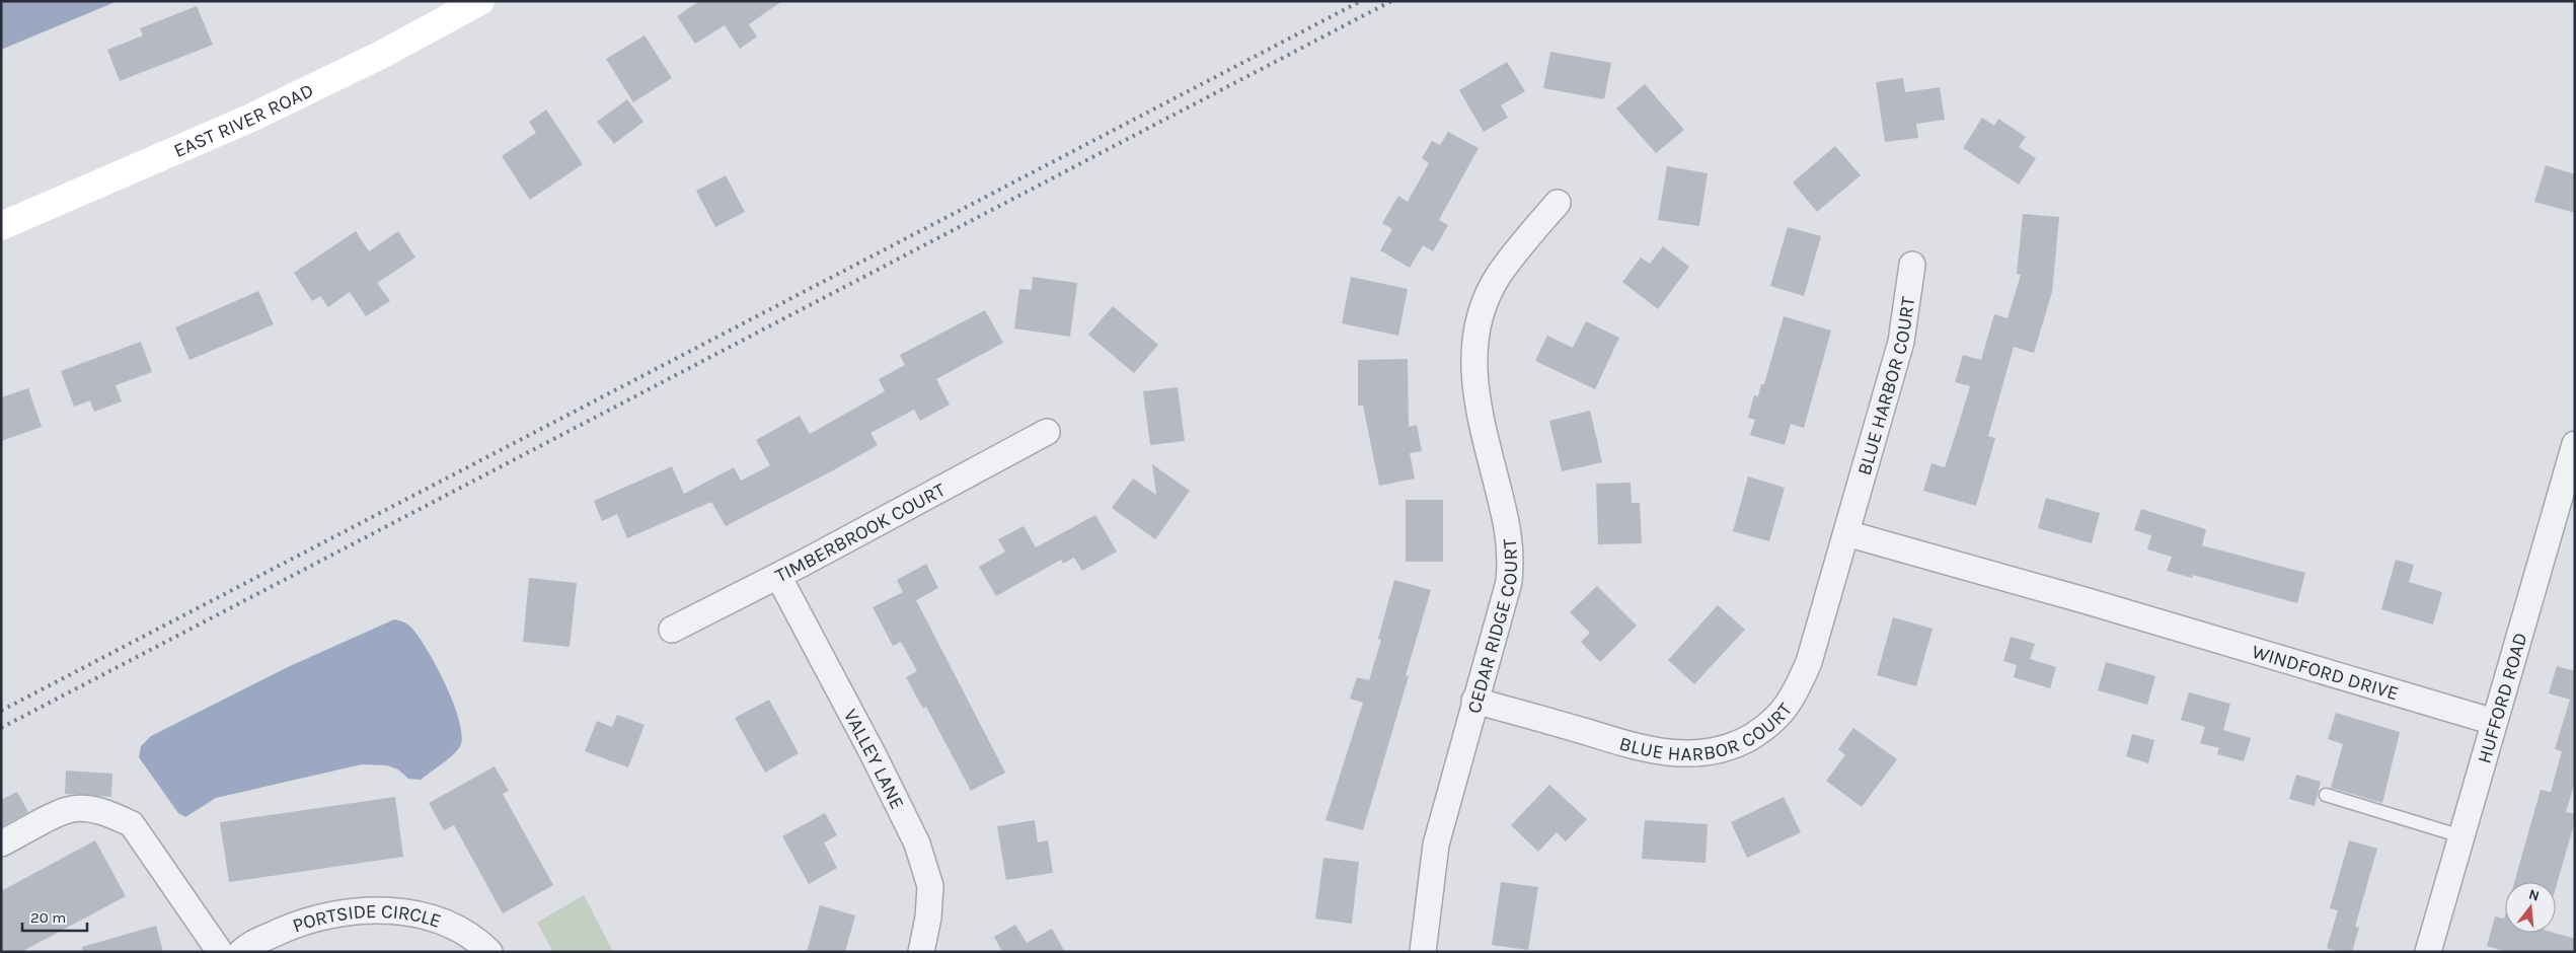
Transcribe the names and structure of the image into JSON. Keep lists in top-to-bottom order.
{
  "streets": {
    "main road": ["EAST RIVER ROAD"],
    "street": [
      "BLUE HARBOR COURT",
      "TIMBERBROOK COURT",
      "CEDAR RIDGE COURT",
      "WINDFORD DRIVE",
      "HUFFORD ROAD",
      "VALLEY LANE",
      "PORTSIDE CIRCLE"
    ]
  },
  "crossings": [
    ["BLUE HARBOR COURT", "CEDAR RIDGE COURT"],
    ["BLUE HARBOR COURT", "WINDFORD DRIVE"],
    ["TIMBERBROOK COURT", "VALLEY LANE"],
    ["WINDFORD DRIVE", "HUFFORD ROAD"]
  ],
  "scale_bar": "20 m",
  "north": "top"
}
